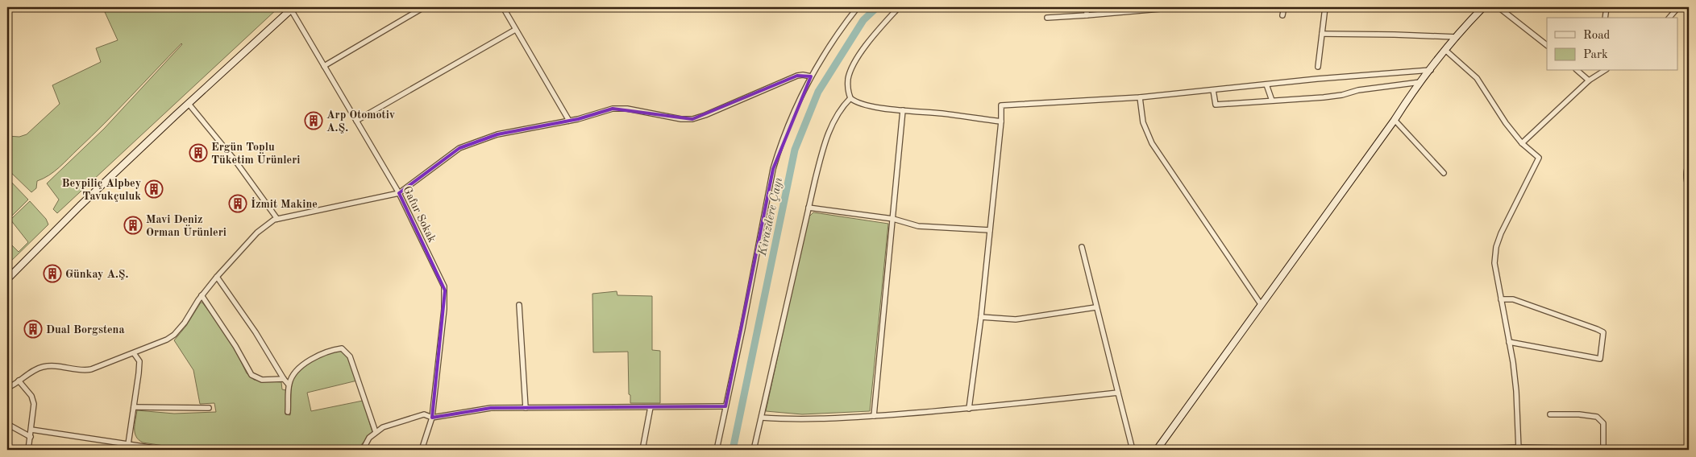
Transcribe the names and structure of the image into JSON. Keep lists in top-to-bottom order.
{
  "streets": {
    "street": ["Gafur Sokak"]
  },
  "water": ["Kirazdere Çayı"],
  "places": {
    "building": [
      "Arp Otomotiv A.Ş.",
      "Ergün Toplu Tüketim Ürünleri",
      "Beypiliç Alpbey Tavukçuluk",
      "İzmit Makine",
      "Mavi Deniz Orman Ürünleri",
      "Günkay A.Ş.",
      "Dual Borgstena"
    ]
  },
  "legend": ["Road", "Park"]
}
